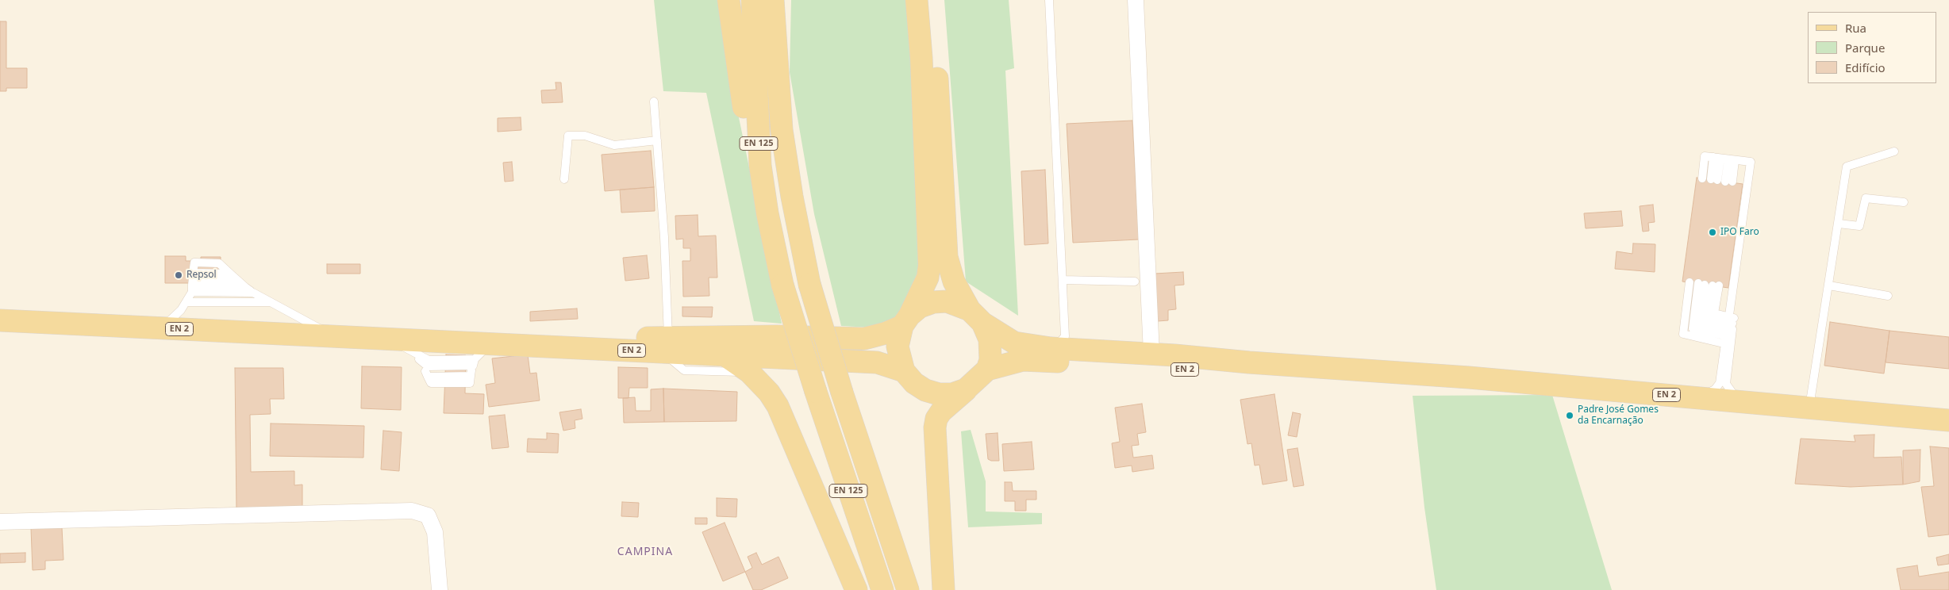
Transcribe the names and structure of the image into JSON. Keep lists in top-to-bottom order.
{
  "streets": {
    "main road": ["EN 125", "EN 2"]
  },
  "districts": ["CAMPINA"],
  "places": ["IPO Faro", "Repsol", "Padre José Gomes da Encarnação"],
  "legend": ["Rua", "Parque", "Edifício"]
}
